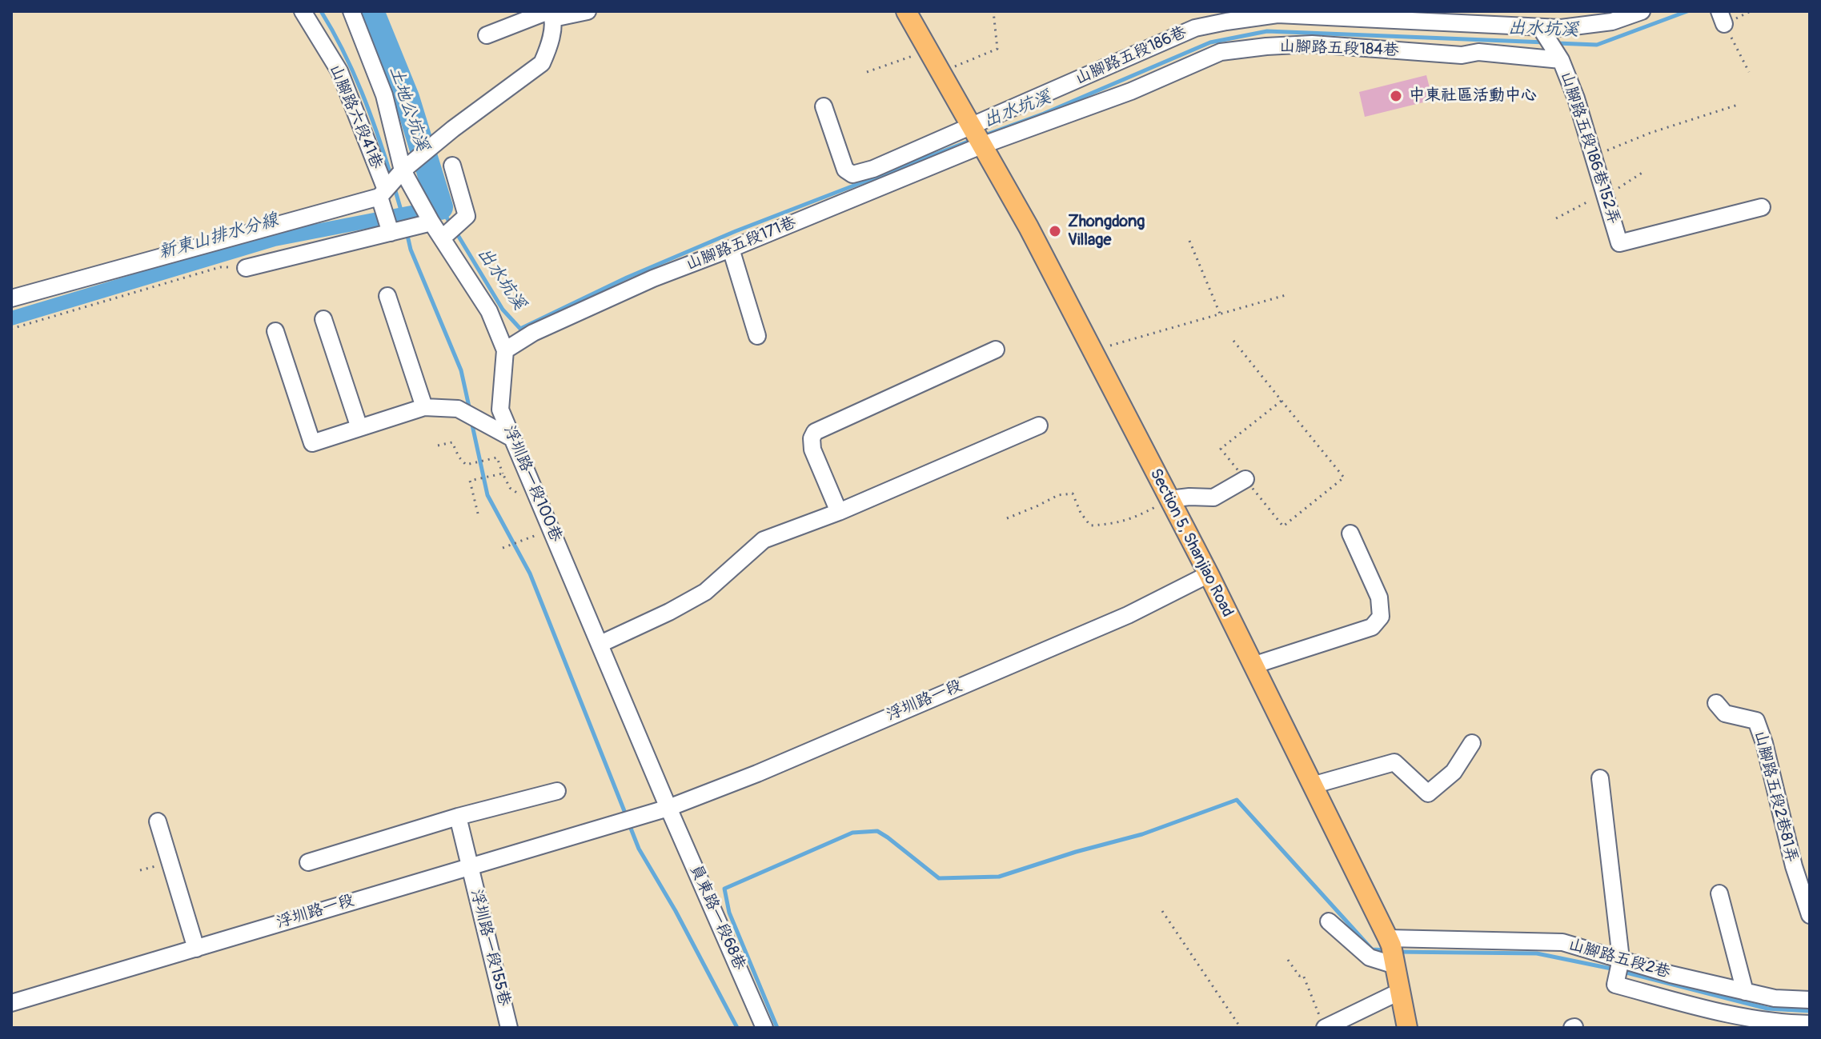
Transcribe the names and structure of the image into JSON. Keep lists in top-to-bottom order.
{
  "streets": {
    "main road": ["Section 5, Shanjiao Road"],
    "street": [
      "山腳路五段184巷",
      "山腳路五段186巷",
      "山腳路六段41巷",
      "山腳路五段186巷152弄",
      "山腳路五段171巷",
      "浮圳路一段100巷",
      "浮圳路一段",
      "山腳路五段2巷81弄",
      "員東路一段68巷",
      "浮圳路一段155巷",
      "山腳路五段2巷"
    ]
  },
  "crossings": [
    ["山腳路五段184巷", "山腳路五段186巷152弄"],
    ["山腳路五段184巷", "山腳路五段171巷"],
    ["山腳路五段184巷", "Section 5, Shanjiao Road"],
    ["山腳路五段186巷", "山腳路五段186巷152弄"],
    ["山腳路五段186巷", "Section 5, Shanjiao Road"],
    ["山腳路五段171巷", "浮圳路一段100巷"],
    ["山腳路五段171巷", "Section 5, Shanjiao Road"],
    ["浮圳路一段100巷", "浮圳路一段"],
    ["浮圳路一段100巷", "員東路一段68巷"],
    ["Section 5, Shanjiao Road", "浮圳路一段"],
    ["Section 5, Shanjiao Road", "山腳路五段2巷"],
    ["浮圳路一段", "員東路一段68巷"],
    ["浮圳路一段", "浮圳路一段155巷"]
  ],
  "water": ["出水坑溪", "土地公坑溪", "新東山排水分線"],
  "places": ["中東社區活動中心", "Zhongdong Village"]
}
